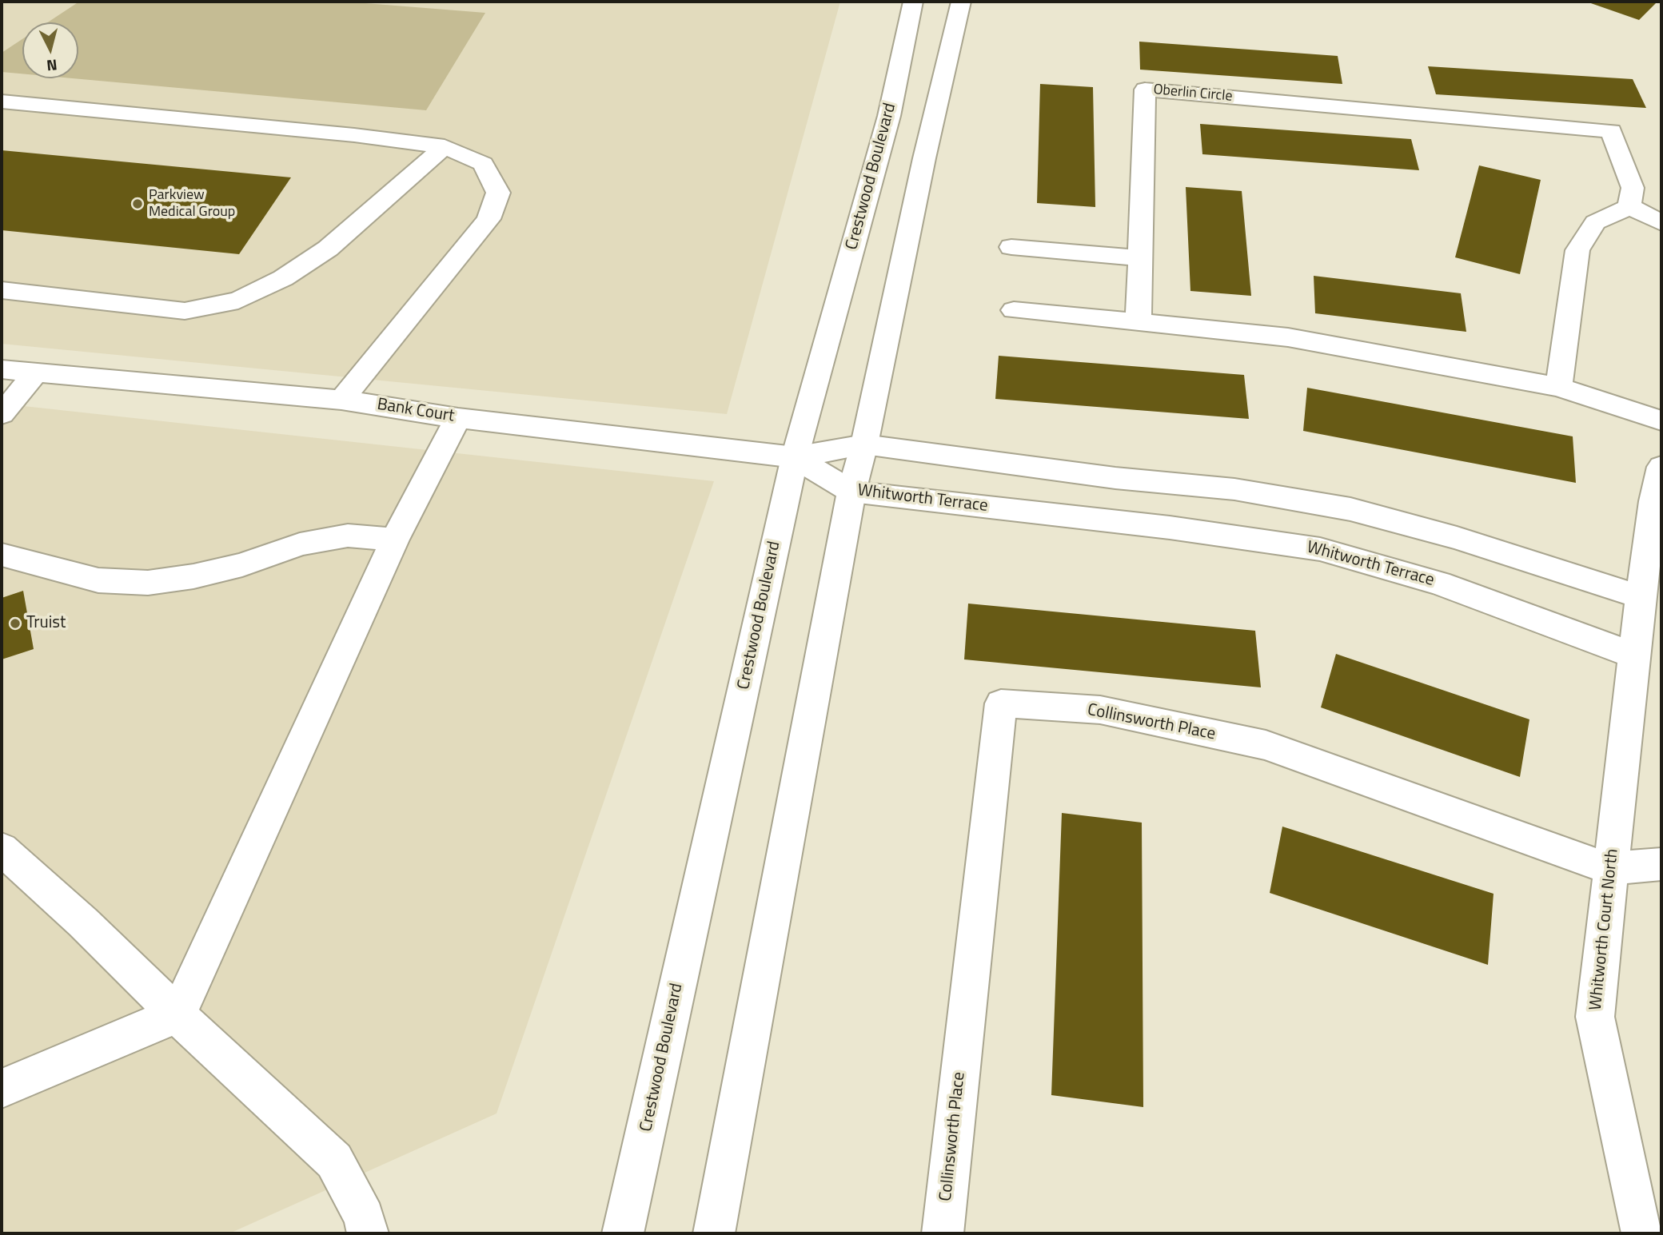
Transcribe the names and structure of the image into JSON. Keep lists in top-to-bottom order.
{
  "streets": {
    "street": [
      "Oberlin Circle",
      "Crestwood Boulevard",
      "Bank Court",
      "Whitworth Terrace",
      "Collinsworth Place",
      "Whitworth Court North"
    ]
  },
  "crossings": [
    ["Crestwood Boulevard", "Bank Court"],
    ["Crestwood Boulevard", "Whitworth Terrace"],
    ["Bank Court", "Whitworth Terrace"],
    ["Whitworth Terrace", "Whitworth Court North"],
    ["Collinsworth Place", "Whitworth Court North"]
  ],
  "places": ["Parkview Medical Group", "Truist"],
  "north": "bottom"
}
